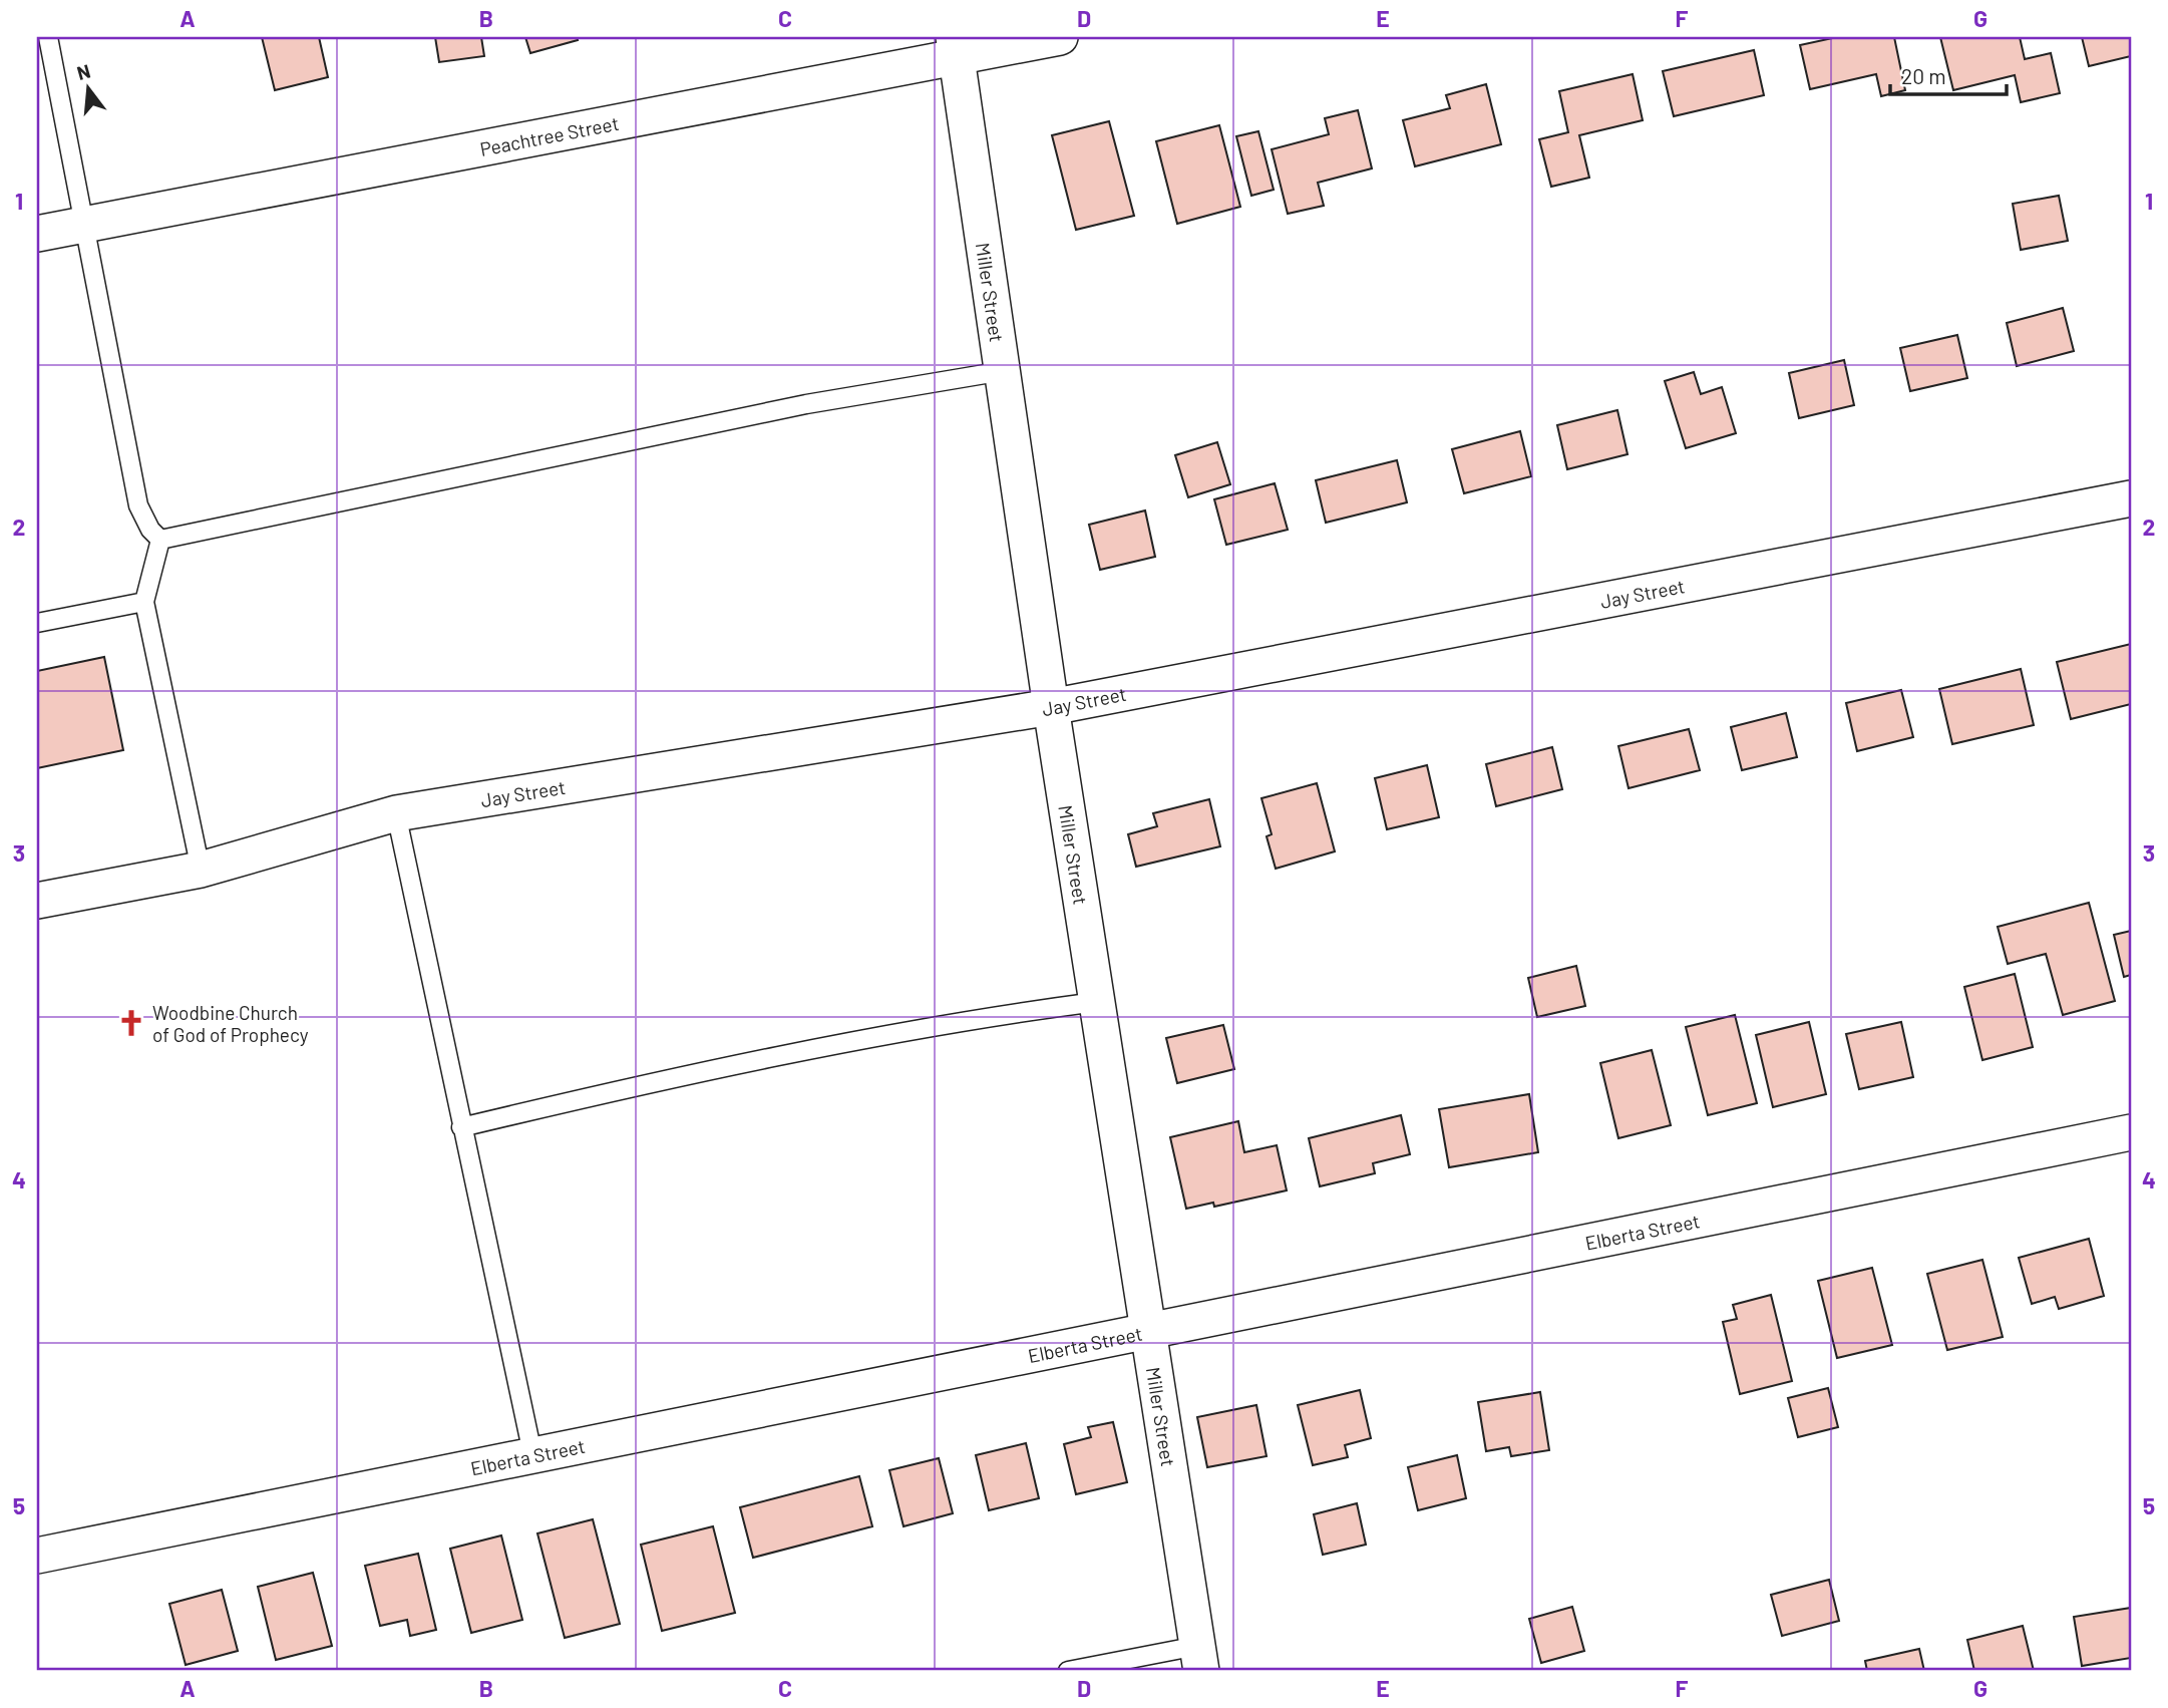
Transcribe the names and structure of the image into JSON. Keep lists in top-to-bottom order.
{
  "streets": {
    "street": [
      "Peachtree Street",
      "Miller Street",
      "Jay Street",
      "Elberta Street"
    ]
  },
  "crossings": [
    ["Peachtree Street", "Miller Street"],
    ["Miller Street", "Jay Street"],
    ["Miller Street", "Elberta Street"]
  ],
  "places": {
    "church": ["Woodbine Church of God of Prophecy"]
  },
  "scale_bar": "20 m",
  "north": "top",
  "grid": {
    "columns": [
      "A",
      "B",
      "C",
      "D",
      "E",
      "F",
      "G"
    ],
    "rows": [
      "1",
      "2",
      "3",
      "4",
      "5"
    ]
  }
}
